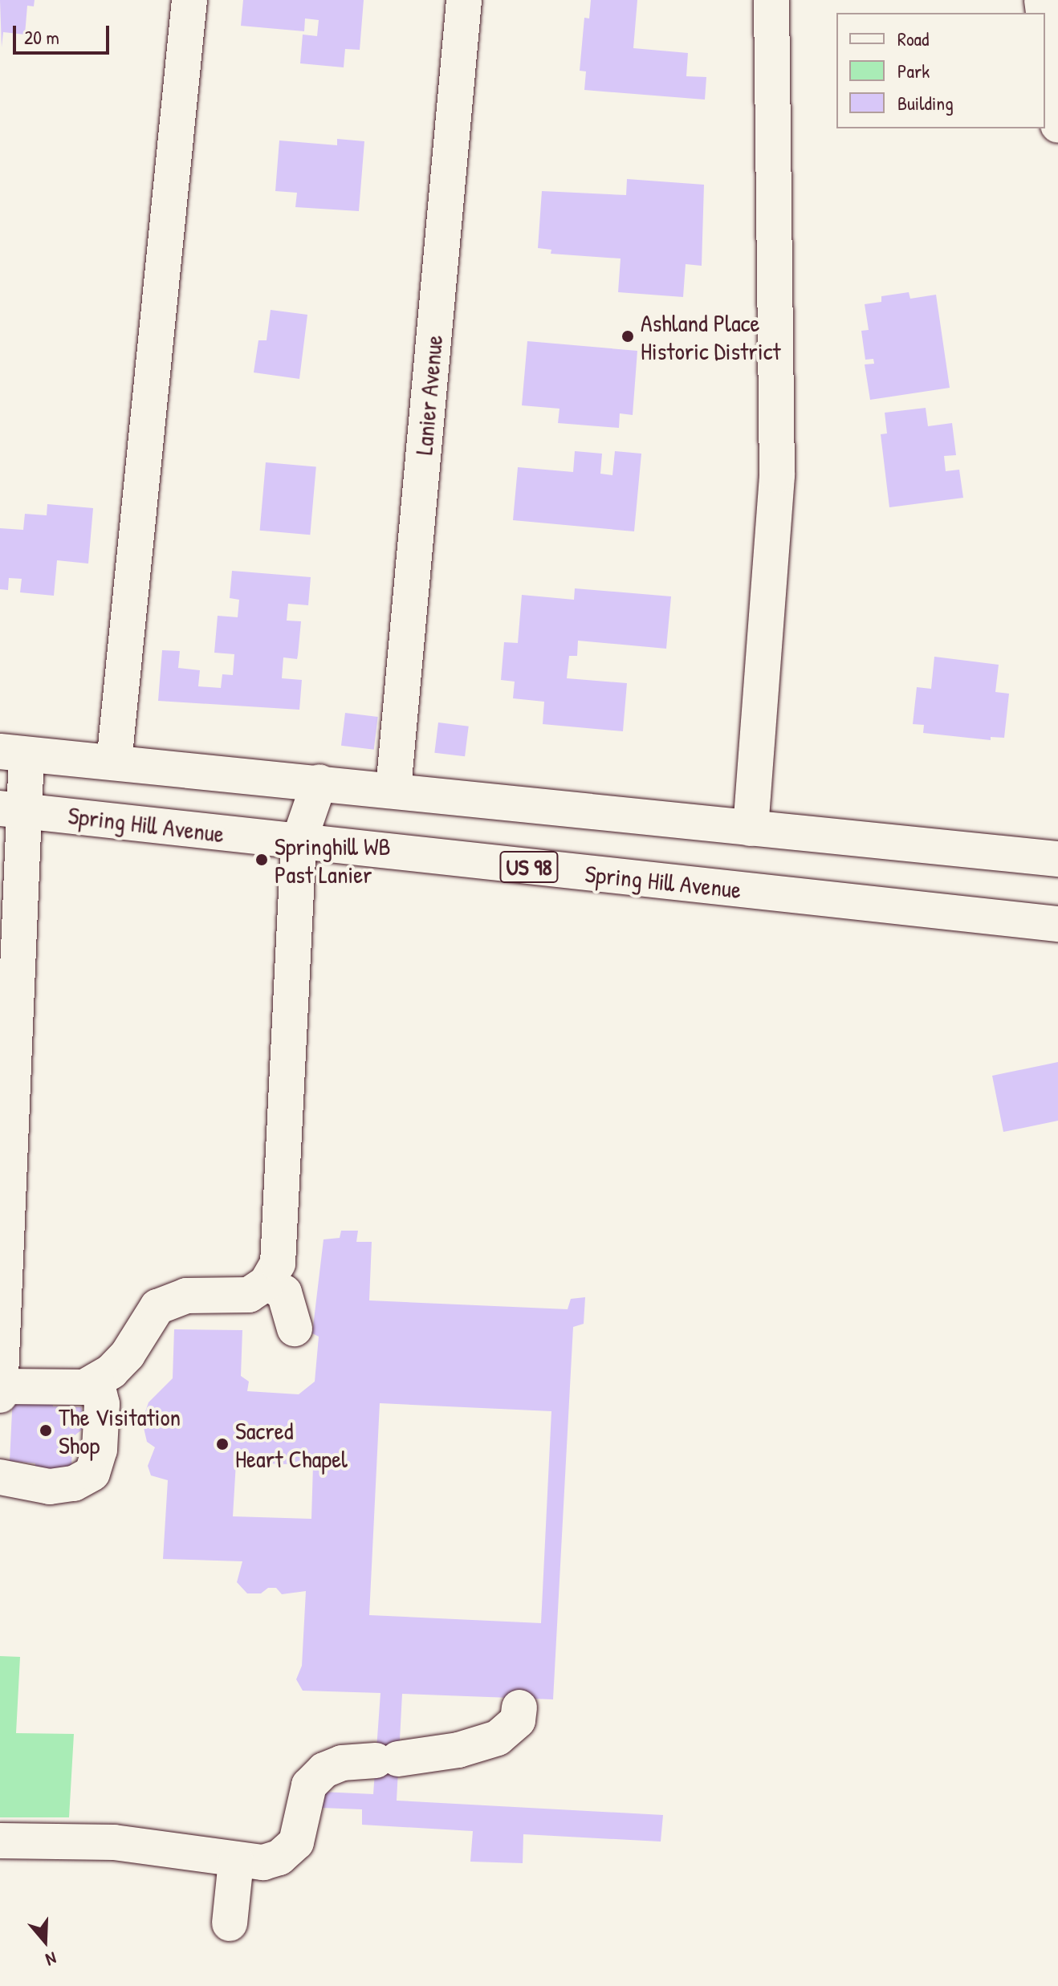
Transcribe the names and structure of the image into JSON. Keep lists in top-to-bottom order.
{
  "streets": {
    "main road": ["Lanier Avenue", "Spring Hill Avenue", "US 98"]
  },
  "places": [
    "Ashland Place Historic District",
    "Springhill WB Past Lanier",
    "The Visitation Shop",
    "Sacred Heart Chapel"
  ],
  "legend": ["Road", "Park", "Building"],
  "scale_bar": "20 m",
  "north": "bottom"
}
